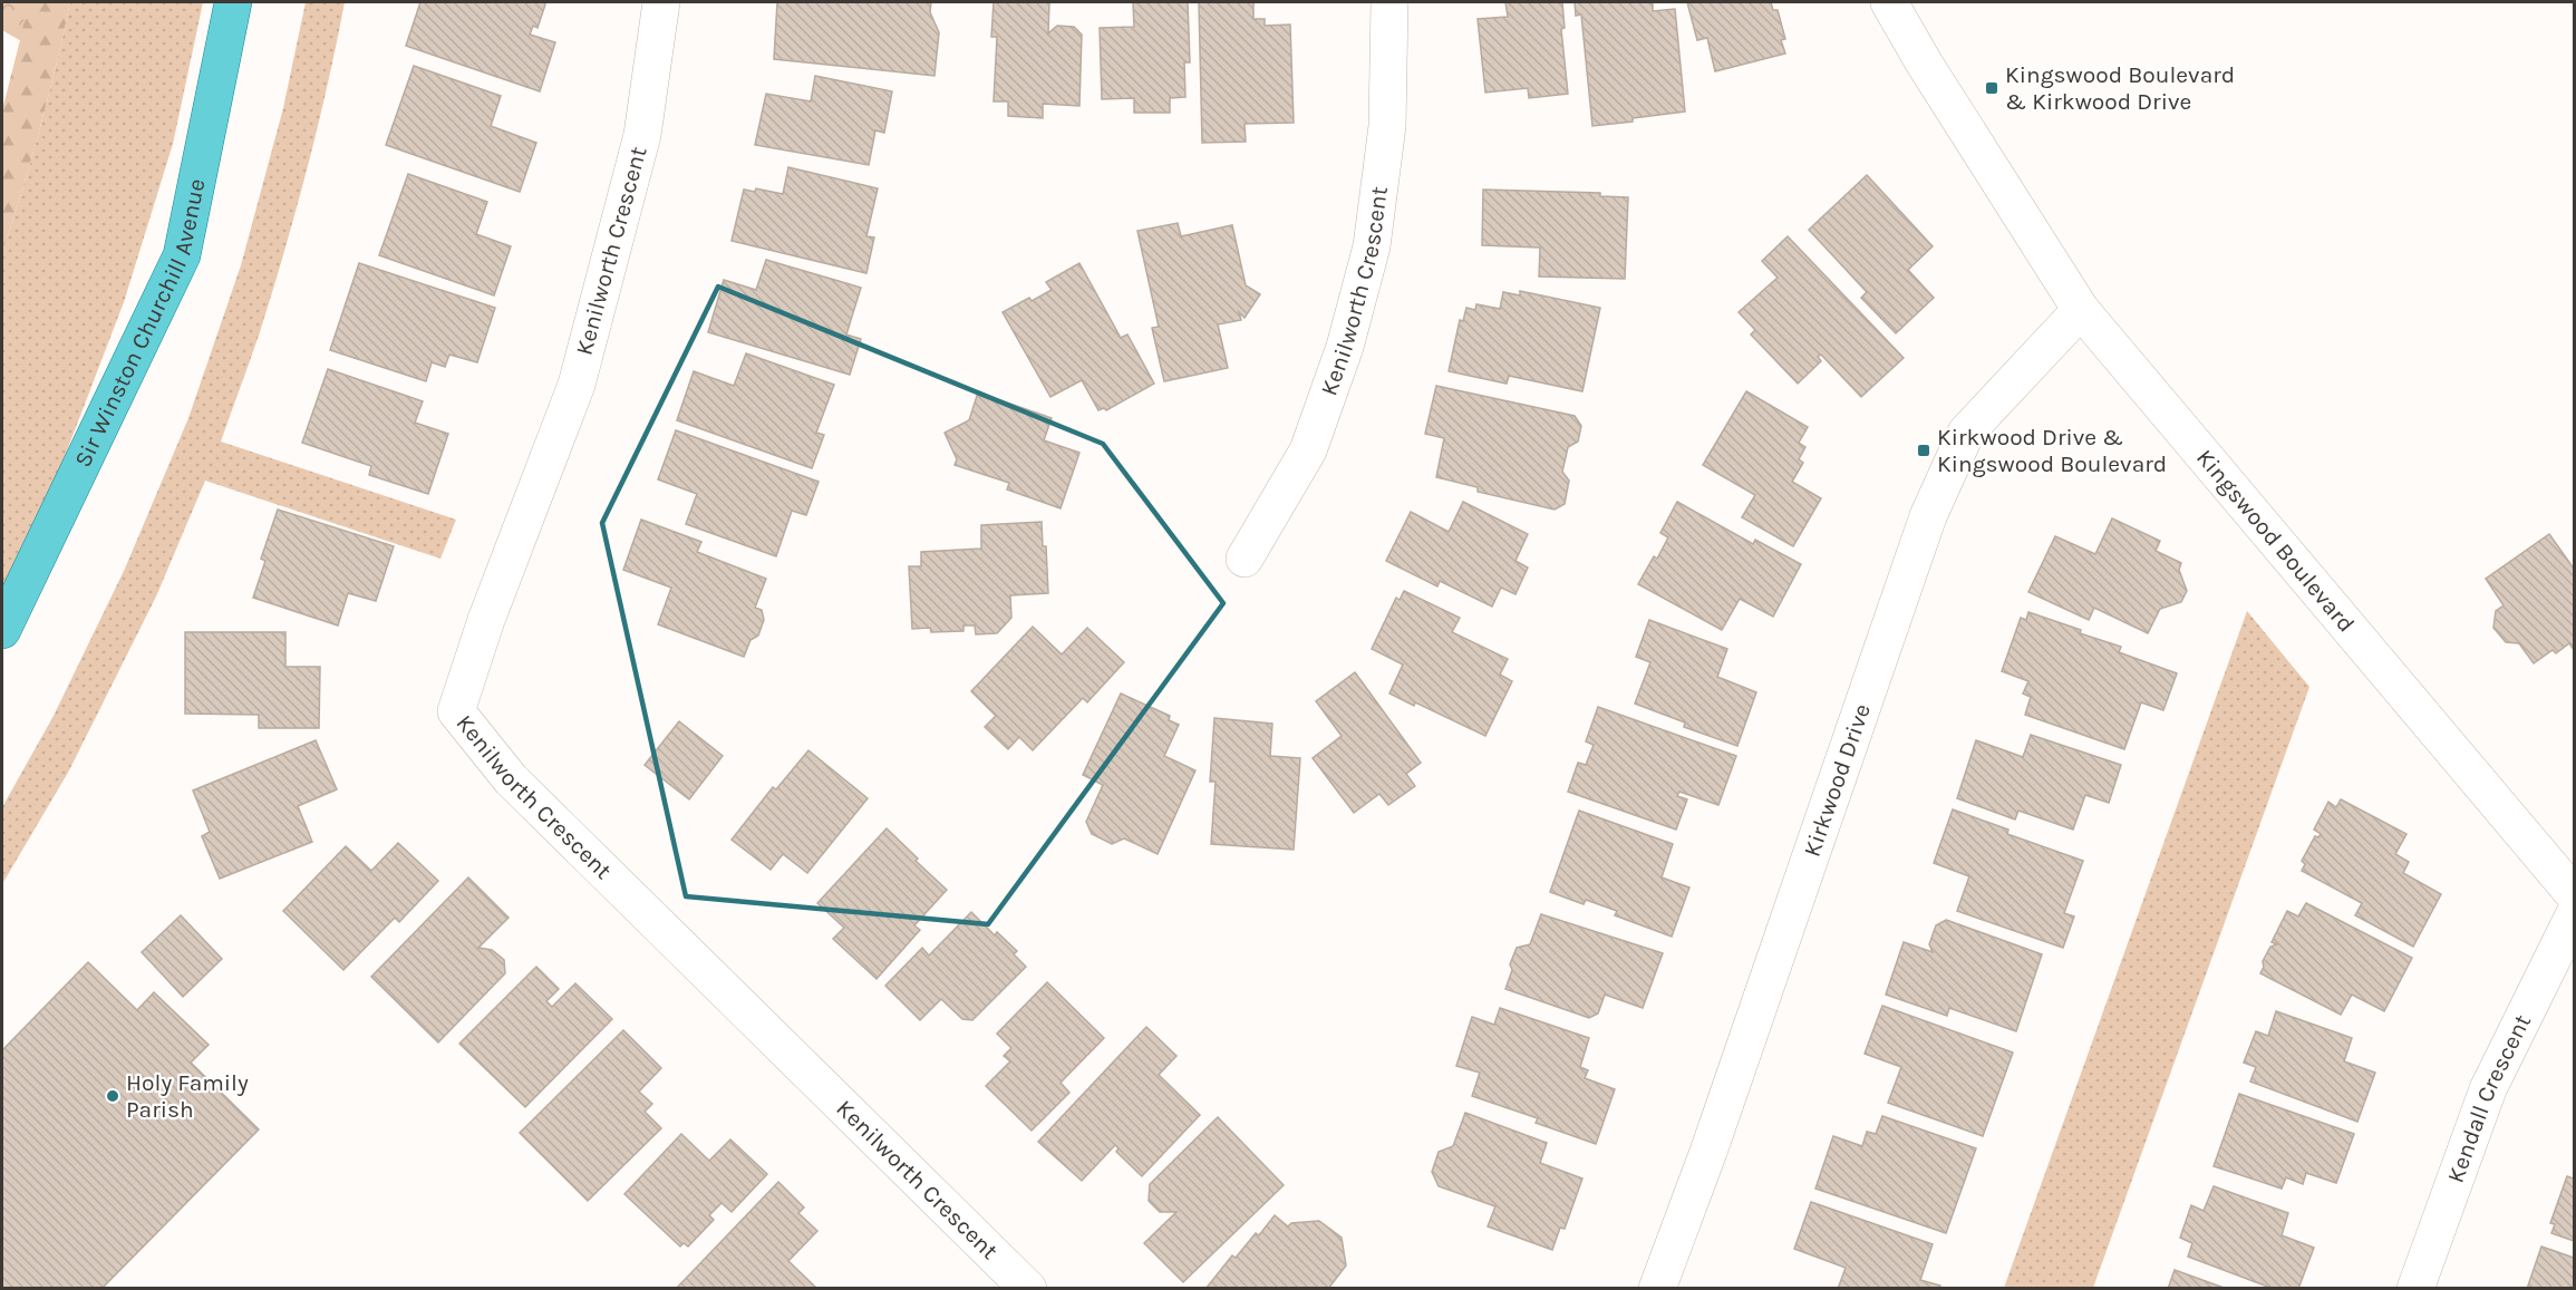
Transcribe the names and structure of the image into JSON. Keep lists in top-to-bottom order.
{
  "streets": {
    "main road": ["Sir Winston Churchill Avenue"],
    "street": [
      "Kenilworth Crescent",
      "Kingswood Boulevard",
      "Kirkwood Drive",
      "Kendall Crescent"
    ]
  },
  "crossings": [
    ["Kingswood Boulevard", "Kirkwood Drive"]
  ],
  "places": {
    "transit": ["Kingswood Boulevard & Kirkwood Drive", "Kirkwood Drive & Kingswood Boulevard"],
    "other": ["Holy Family Parish"]
  }
}
